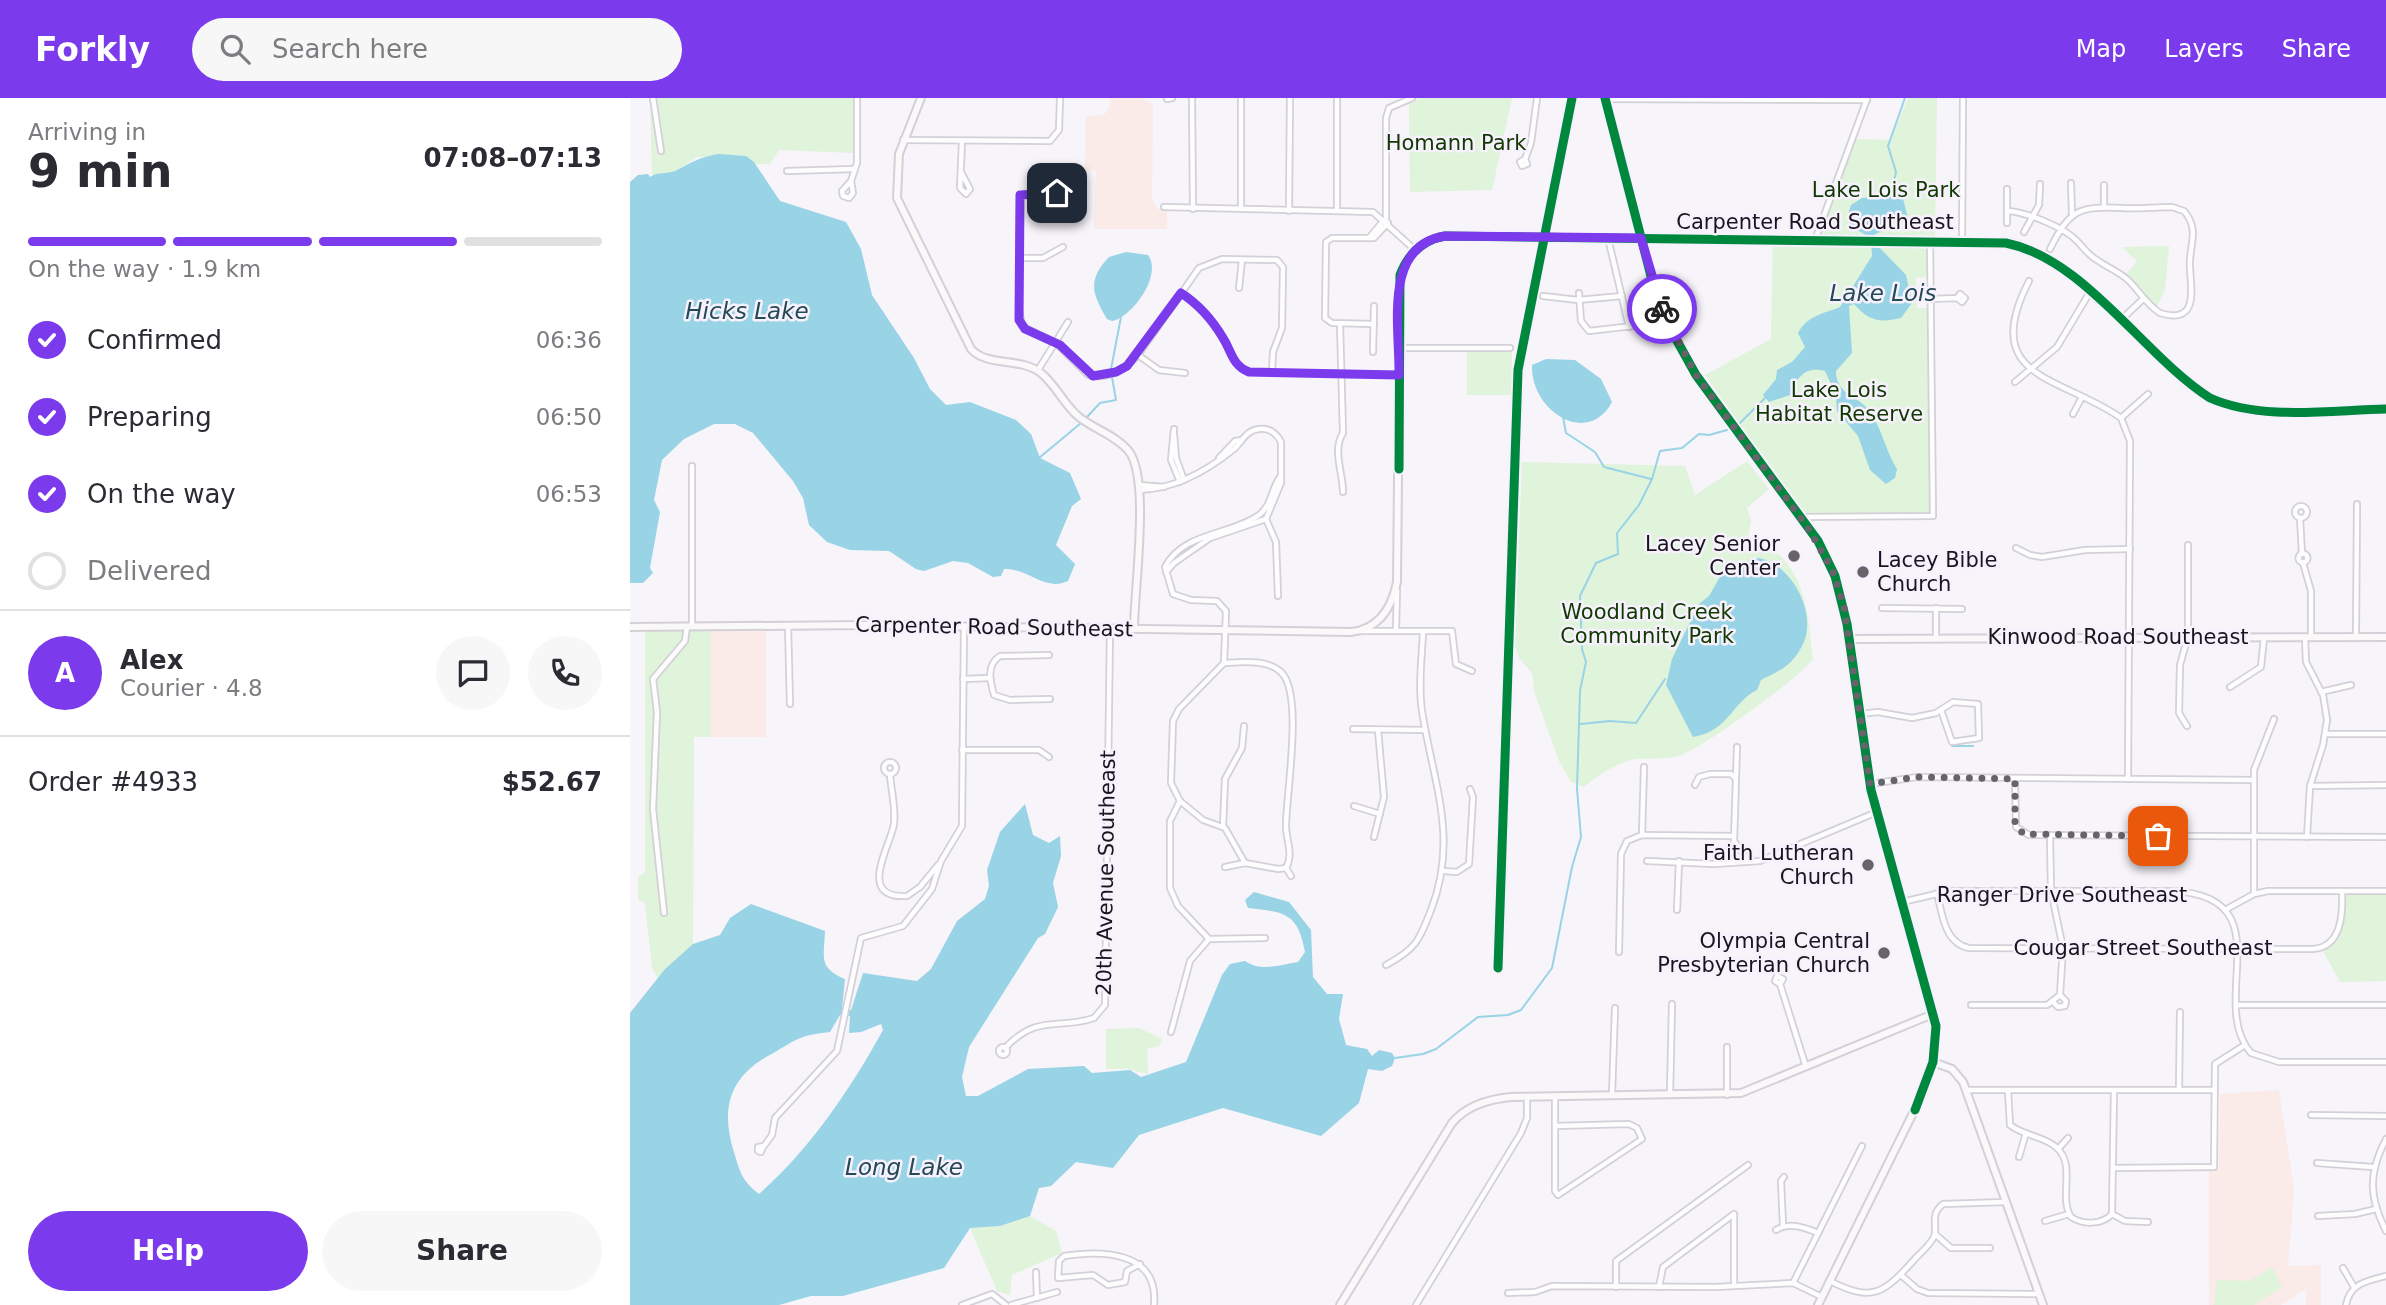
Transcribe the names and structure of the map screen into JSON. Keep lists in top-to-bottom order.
{
  "streets": {
    "street": [
      "Carpenter Road Southeast",
      "Kinwood Road Southeast",
      "20th Avenue Southeast",
      "Ranger Drive Southeast",
      "Cougar Street Southeast"
    ]
  },
  "crossings": [
    ["Carpenter Road Southeast", "20th Avenue Southeast"],
    ["Ranger Drive Southeast", "Cougar Street Southeast"]
  ],
  "water": ["Lake Lois", "Hicks Lake", "Long Lake"],
  "parks": [
    "Homann Park",
    "Lake Lois Park",
    "Lake Lois Habitat Reserve",
    "Woodland Creek Community Park"
  ],
  "places": [
    "Lacey Senior Center",
    "Lacey Bible Church",
    "Faith Lutheran Church",
    "Olympia Central Presbyterian Church"
  ],
  "page": {
    "header": "Forkly",
    "search": "Search here",
    "nav": ["Map", "Layers", "Share"],
    "heading": ["9 min", "Arriving in", "07:08–07:13"],
    "panel": [
      "Alex",
      "Courier · 4.8",
      "Order #4933",
      "$52.67"
    ],
    "bar": "On the way · 1.9 km",
    "list": [
      ["Confirmed", "06:36"],
      ["Preparing", "06:50"],
      ["On the way", "06:53"],
      "Delivered"
    ],
    "round": "A",
    "buttons": ["Help", "Share"]
  }
}
